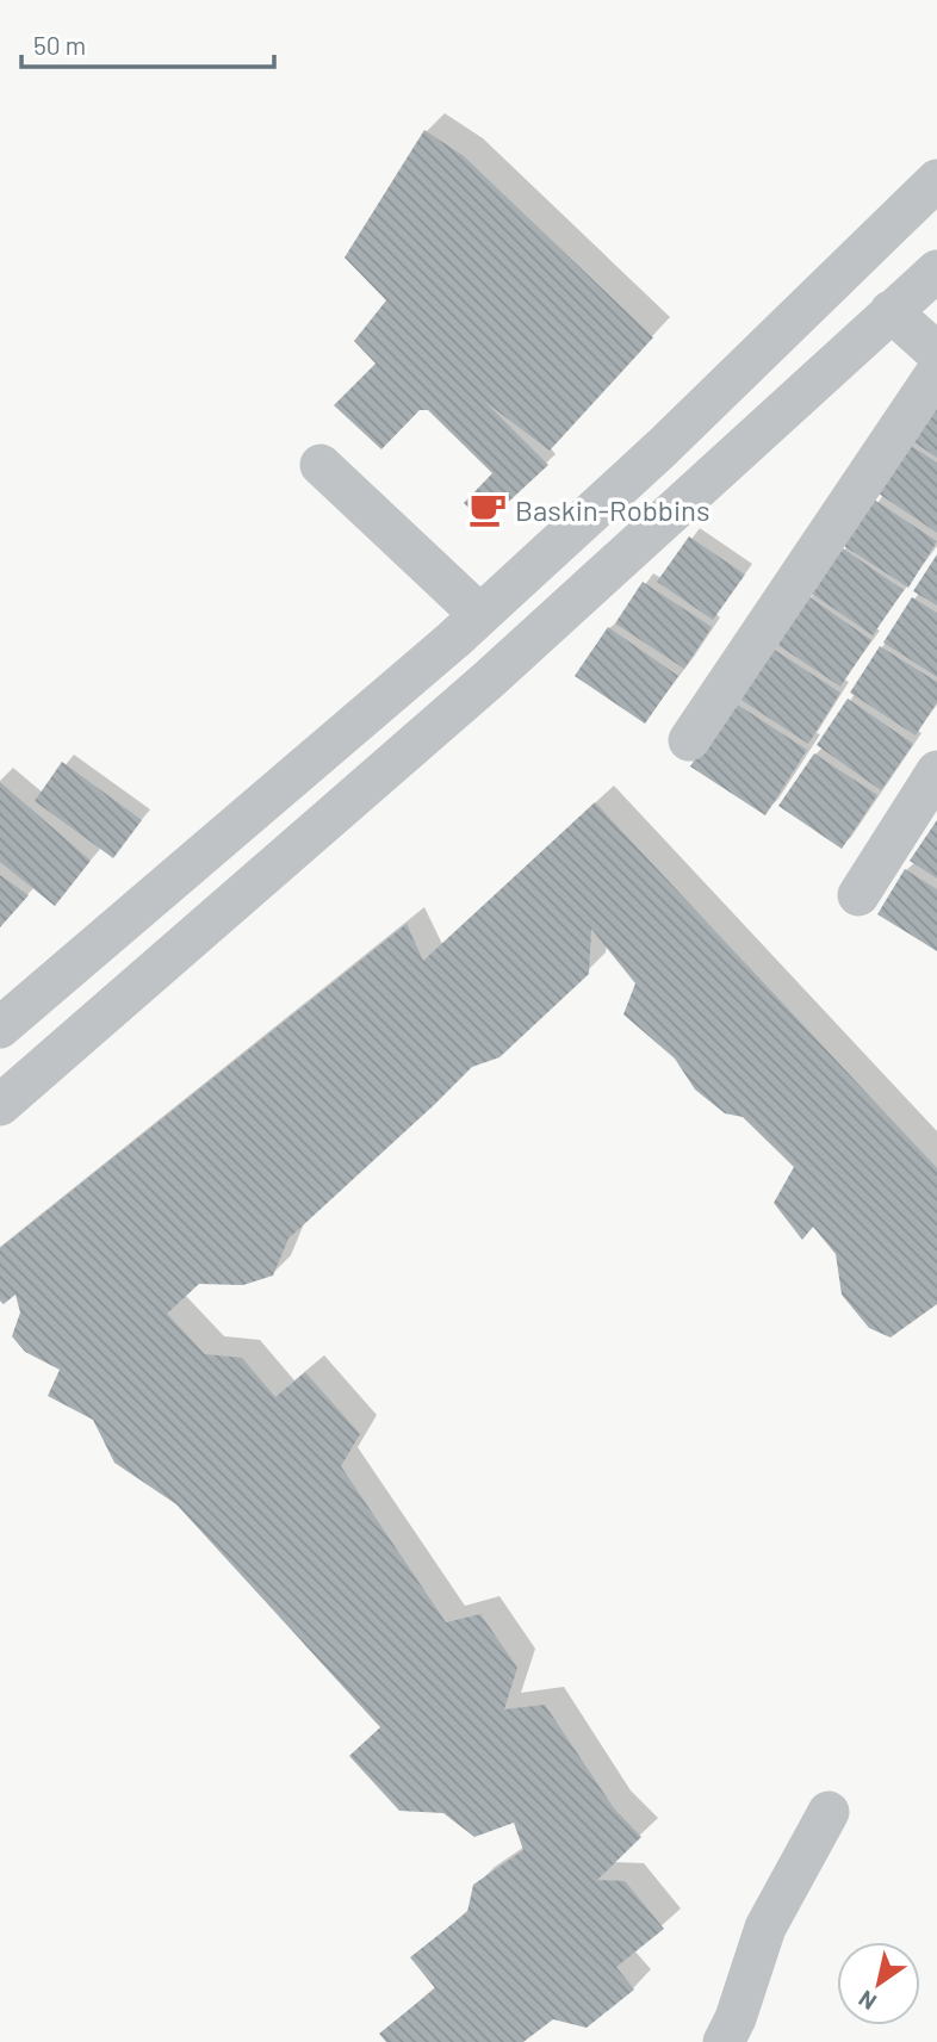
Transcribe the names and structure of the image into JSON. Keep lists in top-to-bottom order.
{
  "places": {
    "cafe": ["Baskin-Robbins"]
  },
  "scale_bar": "50 m",
  "north": "bottom left"
}
